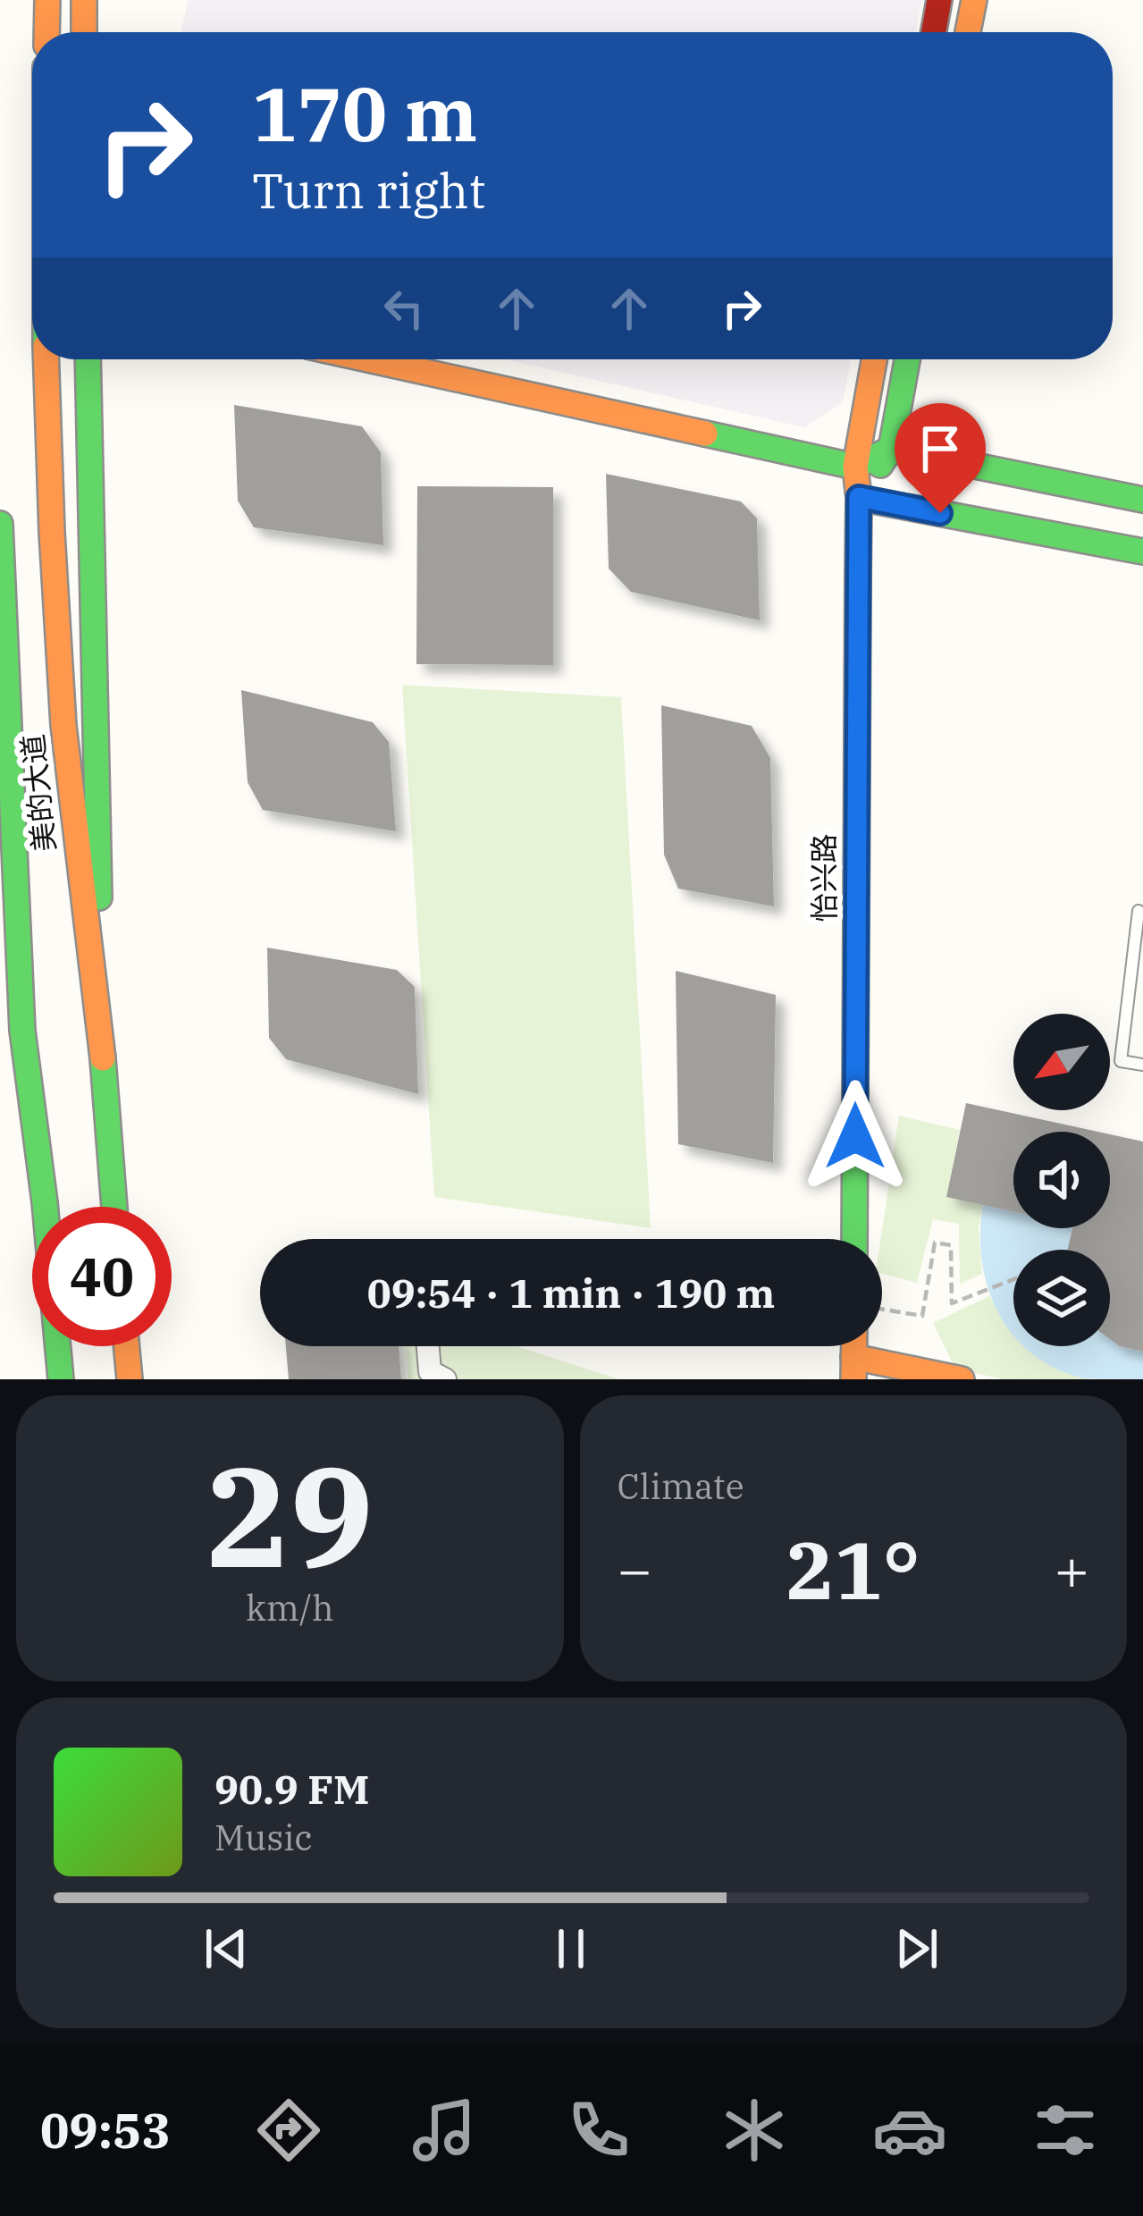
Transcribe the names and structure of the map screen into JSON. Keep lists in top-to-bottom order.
{
  "streets": {
    "main road": ["美的大道", "怡兴路"]
  },
  "north": "bottom left",
  "page": {
    "turn": ["170 m", "Turn right"],
    "limit": "40",
    "trip": "09:54 · 1 min · 190 m",
    "tile": [
      ["29", "km/h"],
      "Climate"
    ],
    "heat": ["−", "21°", "+"],
    "song": ["90.9 FM", "Music"],
    "tabs": "09:53"
  }
}
